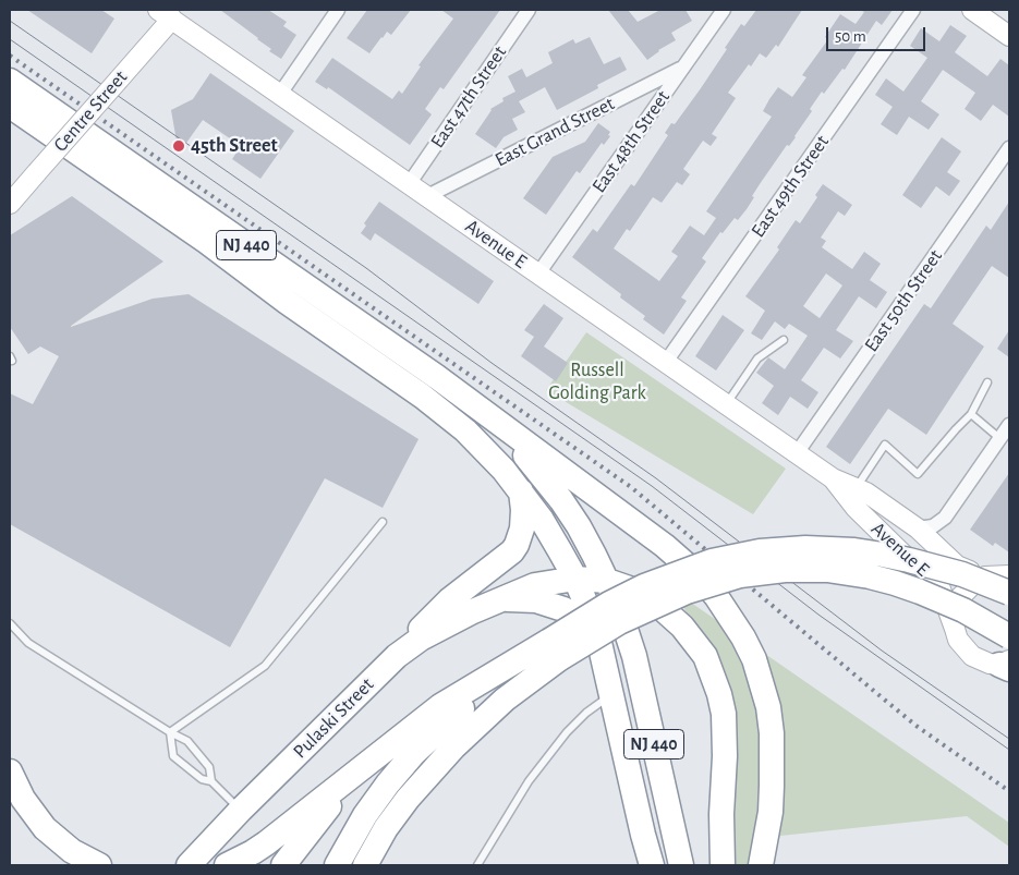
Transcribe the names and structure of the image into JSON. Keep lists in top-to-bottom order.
{
  "streets": {
    "highway": ["NJ 440", "Pulaski Street"],
    "main road": ["Centre Street", "Avenue E"],
    "street": [
      "East 47th Street",
      "East Grand Street",
      "East 48th Street",
      "East 49th Street",
      "East 50th Street"
    ]
  },
  "crossings": [
    ["East 47th Street", "Avenue E"],
    ["Centre Street", "Avenue E"],
    ["East Grand Street", "East 48th Street"],
    ["East Grand Street", "Avenue E"],
    ["East 48th Street", "Avenue E"],
    ["East 49th Street", "Avenue E"],
    ["Avenue E", "East 50th Street"],
    ["NJ 440", "Pulaski Street"]
  ],
  "parks": ["Russell Golding Park"],
  "places": ["45th Street"],
  "scale_bar": "50 m"
}
